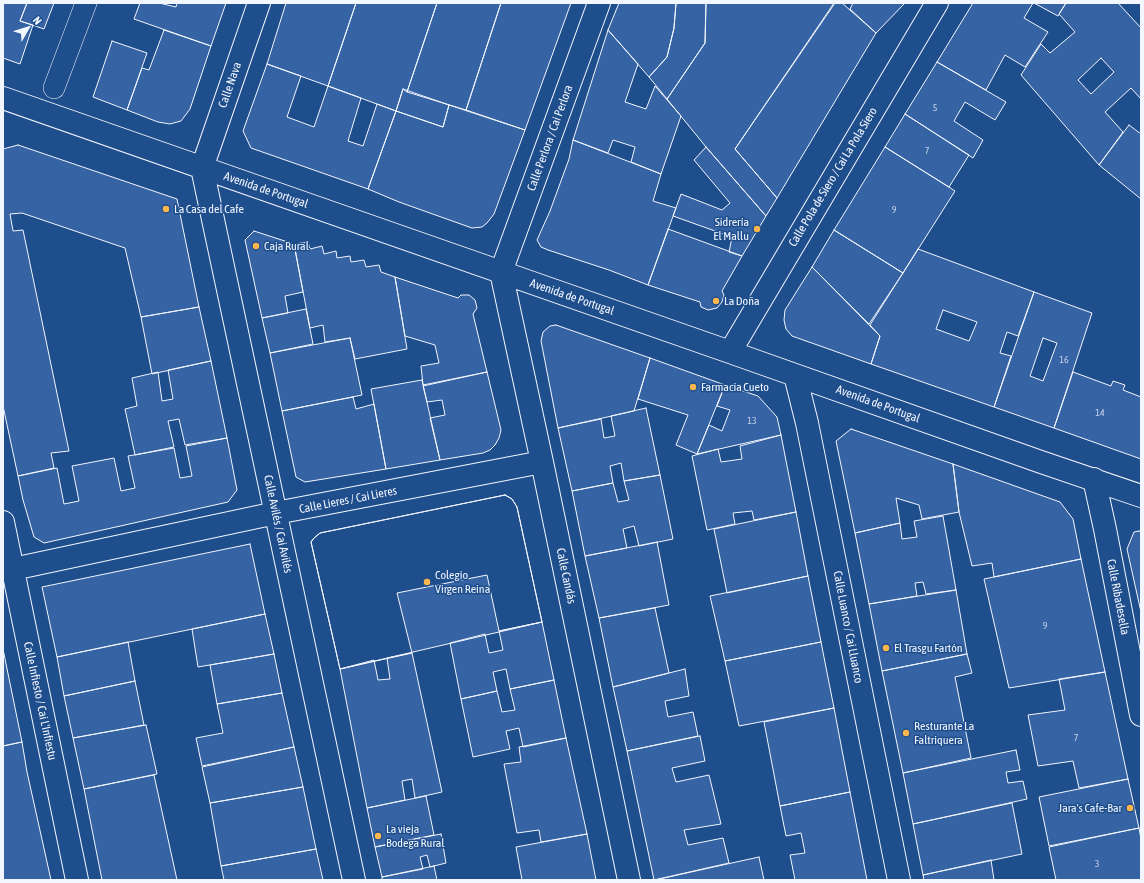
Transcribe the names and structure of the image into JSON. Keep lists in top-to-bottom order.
{
  "streets": {
    "street": [
      "Calle Nava",
      "Calle Perlora / Cai Perlora",
      "Calle Pola de Siero / Cai La Pola Siero",
      "Avenida de Portugal",
      "Calle Lieres / Cai Lieres",
      "Calle Avilés / Cai Avilés",
      "Calle Candás",
      "Calle Ribadesella",
      "Calle Luanco / Cai Lluanco",
      "Calle Infiesto / Cai L'Infiestu"
    ]
  },
  "crossings": [
    ["Calle Nava", "Avenida de Portugal"],
    ["Calle Nava", "Calle Avilés / Cai Avilés"],
    ["Calle Perlora / Cai Perlora", "Avenida de Portugal"],
    ["Calle Perlora / Cai Perlora", "Calle Candás"],
    ["Calle Pola de Siero / Cai La Pola Siero", "Avenida de Portugal"],
    ["Avenida de Portugal", "Calle Avilés / Cai Avilés"],
    ["Avenida de Portugal", "Calle Candás"],
    ["Avenida de Portugal", "Calle Ribadesella"],
    ["Avenida de Portugal", "Calle Luanco / Cai Lluanco"],
    ["Calle Lieres / Cai Lieres", "Calle Avilés / Cai Avilés"],
    ["Calle Lieres / Cai Lieres", "Calle Candás"],
    ["Calle Lieres / Cai Lieres", "Calle Infiesto / Cai L'Infiestu"]
  ],
  "places": [
    "La Casa del Cafe",
    "Sidrería El Mallu",
    "Caja Rural",
    "La Doña",
    "Farmacia Cueto",
    "Colegio Virgen Reina",
    "El Trasgu Fartón",
    "Resturante La Faltriquera",
    "Jara's Cafe-Bar",
    "La vieja Bodega Rural"
  ],
  "house_numbers": [
    "5",
    "7",
    "9",
    "16",
    "14",
    "13",
    "9",
    "7",
    "3"
  ],
  "north": "top right"
}
